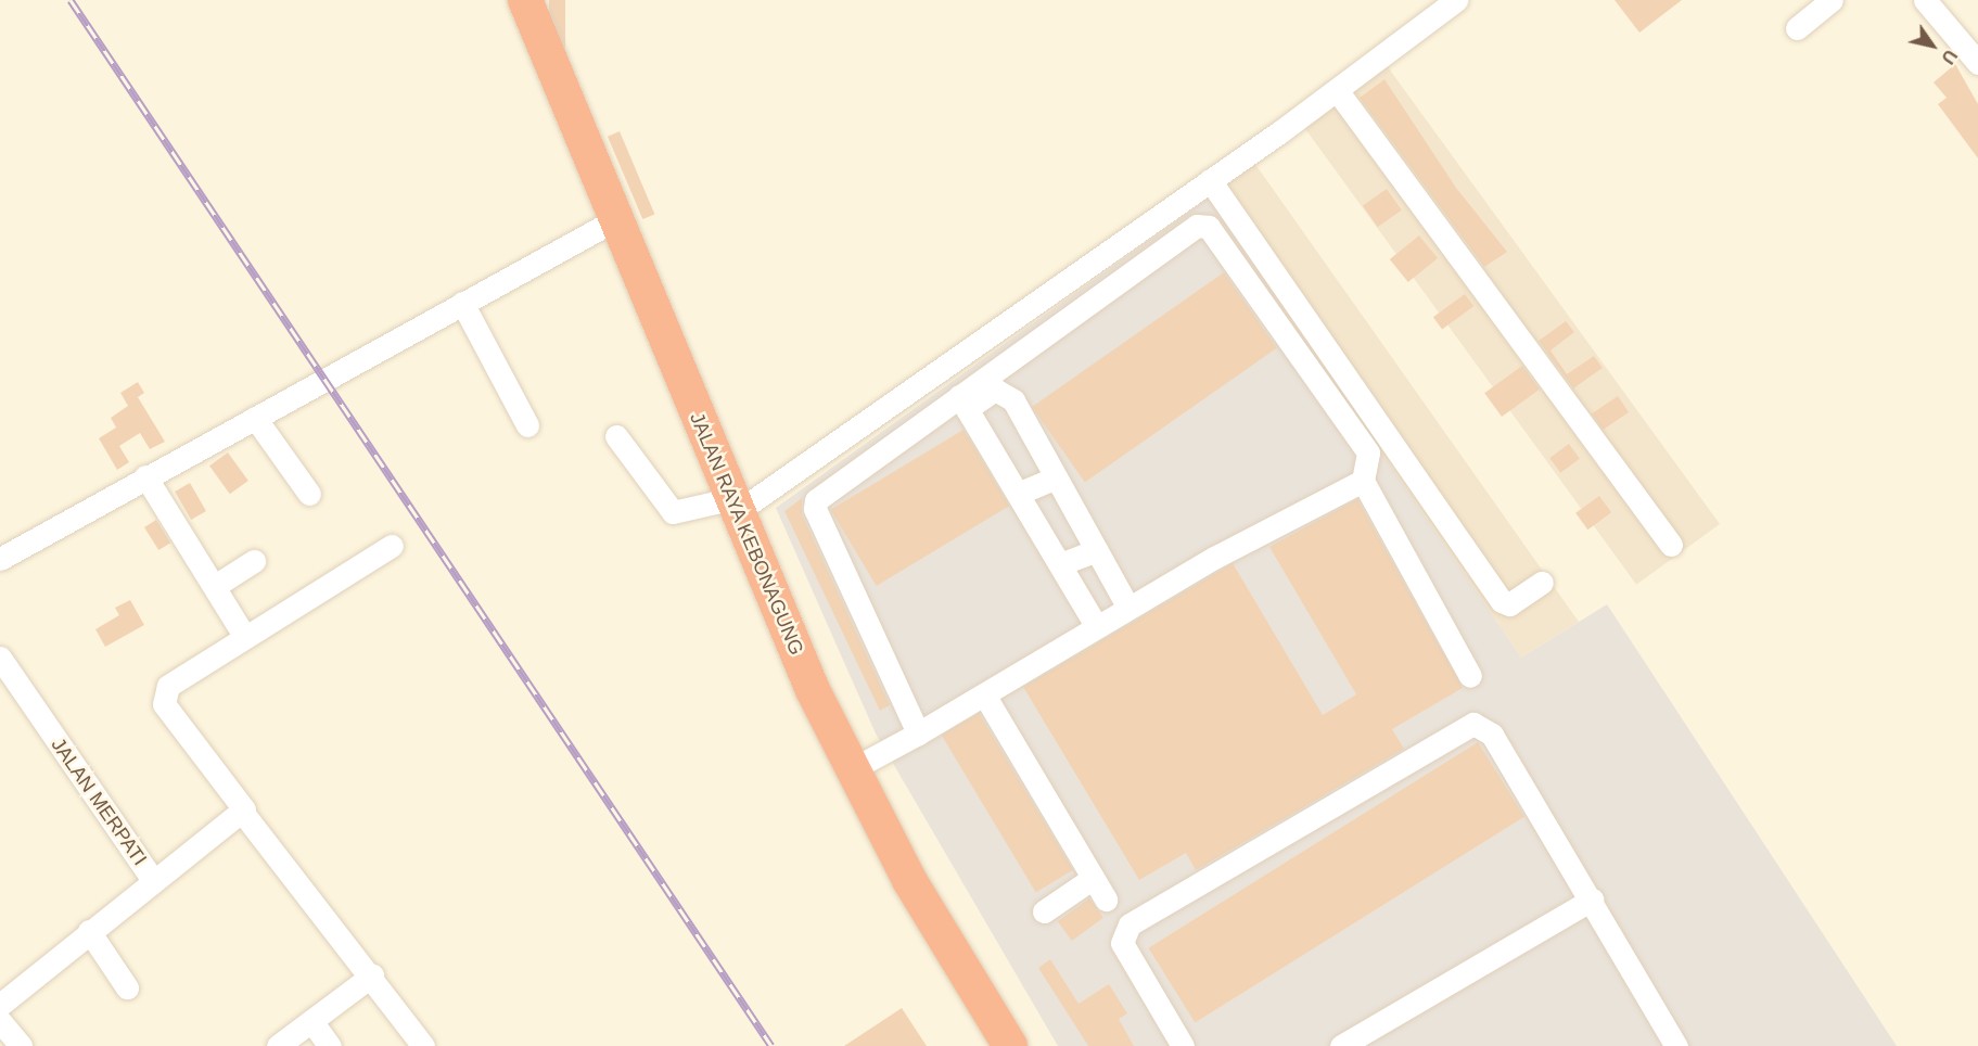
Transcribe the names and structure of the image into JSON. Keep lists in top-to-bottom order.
{
  "streets": {
    "highway": ["JALAN RAYA KEBONAGUNG"],
    "street": ["JALAN MERPATI"]
  },
  "north": "bottom right"
}
